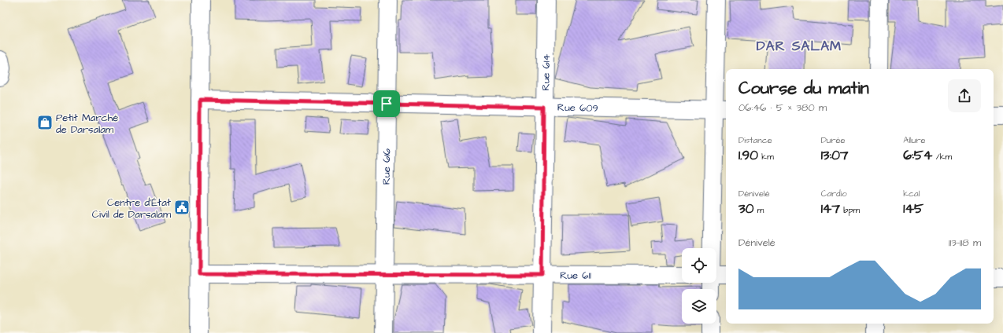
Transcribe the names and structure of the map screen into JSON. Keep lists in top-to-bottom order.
{
  "streets": {
    "street": [
      "Rue 614",
      "Rue 609",
      "Rue 616",
      "Rue 611"
    ]
  },
  "crossings": [
    ["Rue 614", "Rue 609"],
    ["Rue 614", "Rue 611"],
    ["Rue 609", "Rue 616"],
    ["Rue 616", "Rue 611"]
  ],
  "districts": ["DAR SALAM"],
  "places": {
    "shop": ["Petit Marché de Darsalam"],
    "public building": ["Centre d'État Civil de Darsalam"]
  },
  "page": {
    "heading": ["Course du matin", "06:46 · 5 × 380 m"],
    "stats": [
      ["Distance", "1.90 km"],
      ["Durée", "13:07"],
      ["Allure", "6:54 /km"],
      ["Dénivelé", "30 m"],
      ["Cardio", "147 bpm"],
      ["kcal", "145"]
    ],
    "chart": ["Dénivelé", "113–118 m"]
  }
}
